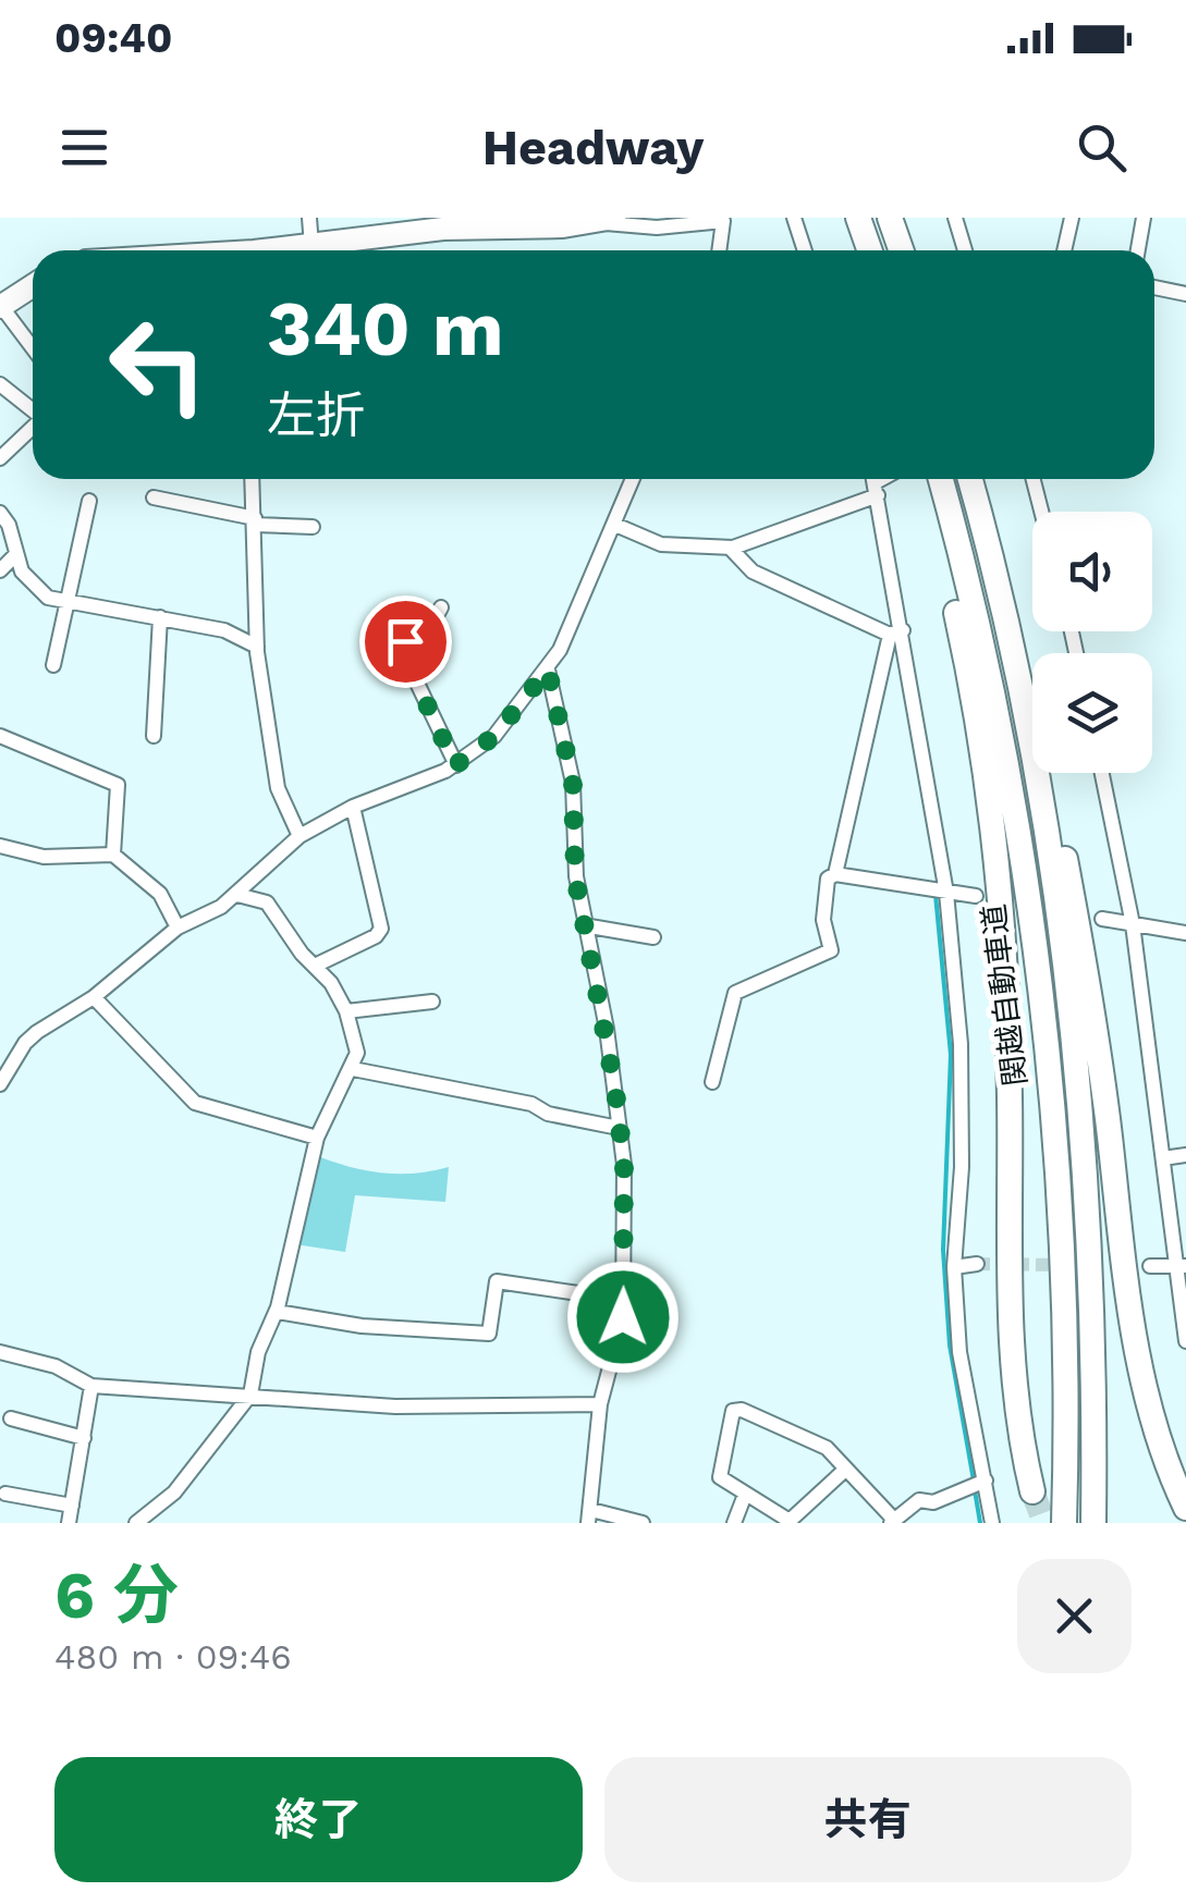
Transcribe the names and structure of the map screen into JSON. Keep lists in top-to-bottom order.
{
  "streets": {
    "highway": ["関越自動車道"]
  },
  "page": {
    "status": "09:40",
    "header": "Headway",
    "turn": ["340 m", "左折"],
    "heading": ["6 分", "480 m · 09:46"],
    "buttons": ["終了", "共有"]
  }
}
